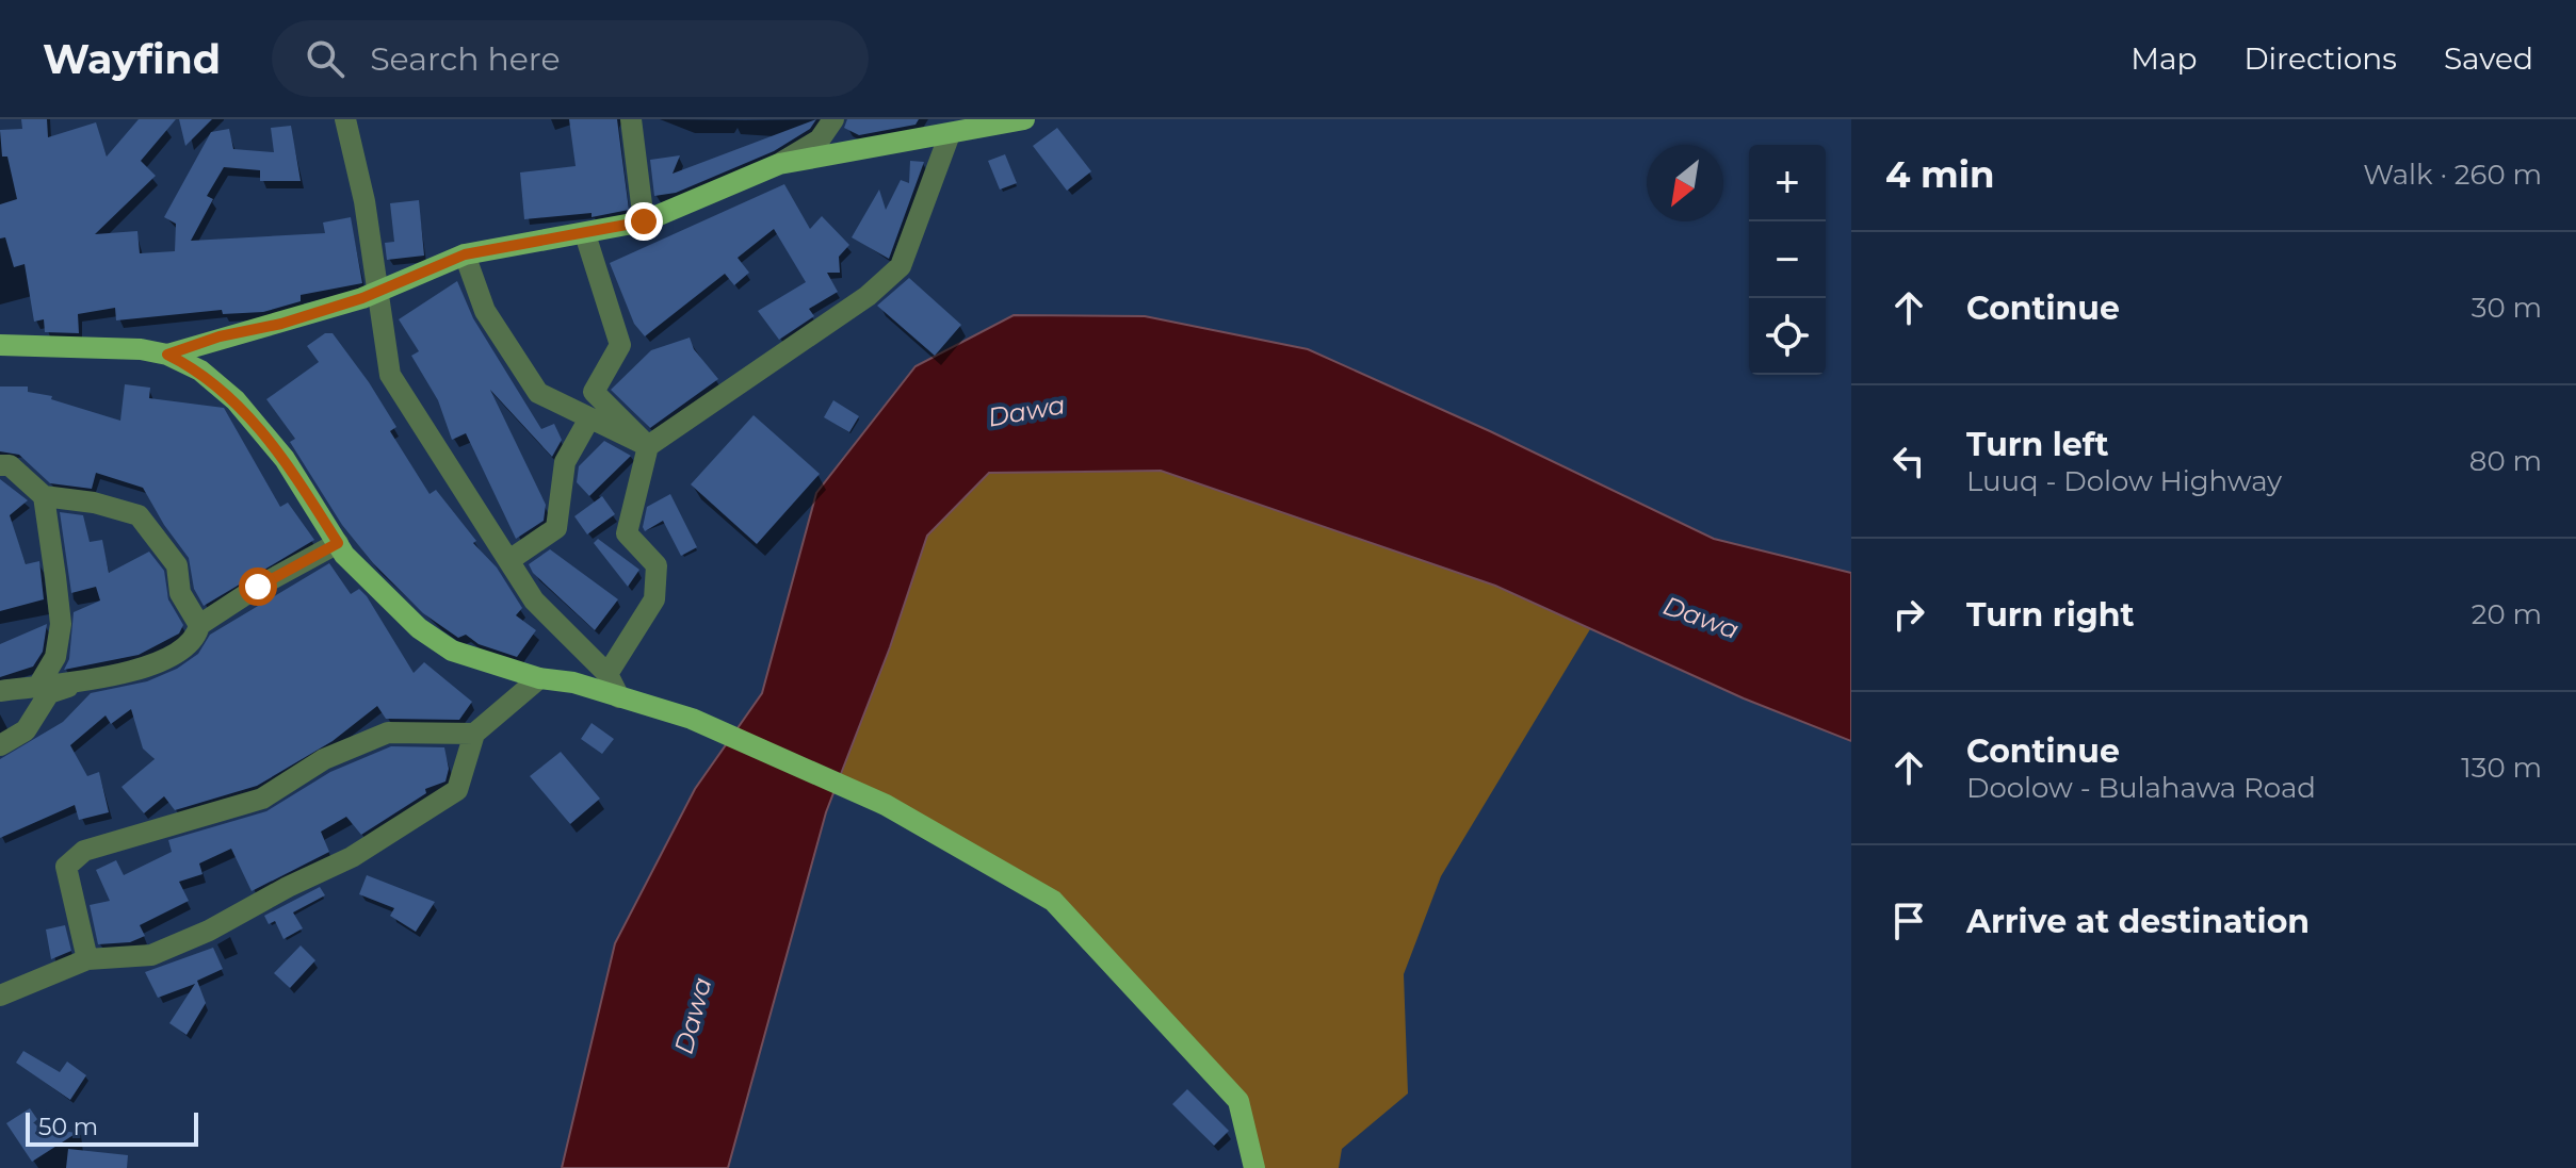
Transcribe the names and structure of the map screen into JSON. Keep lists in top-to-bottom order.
{
  "water": ["Dawa"],
  "scale_bar": "50 m",
  "north": "bottom left",
  "page": {
    "header": "Wayfind",
    "search": "Search here",
    "nav": ["Map", "Directions", "Saved"],
    "heading": ["4 min", "Walk · 260 m"],
    "map_buttons": ["+", "−"],
    "list": [
      ["Continue", "30 m"],
      ["Turn left", "Luuq - Dolow Highway", "80 m"],
      ["Turn right", "20 m"],
      ["Continue", "Doolow - Bulahawa Road", "130 m"],
      "Arrive at destination"
    ],
    "scale": "50 m"
  }
}
